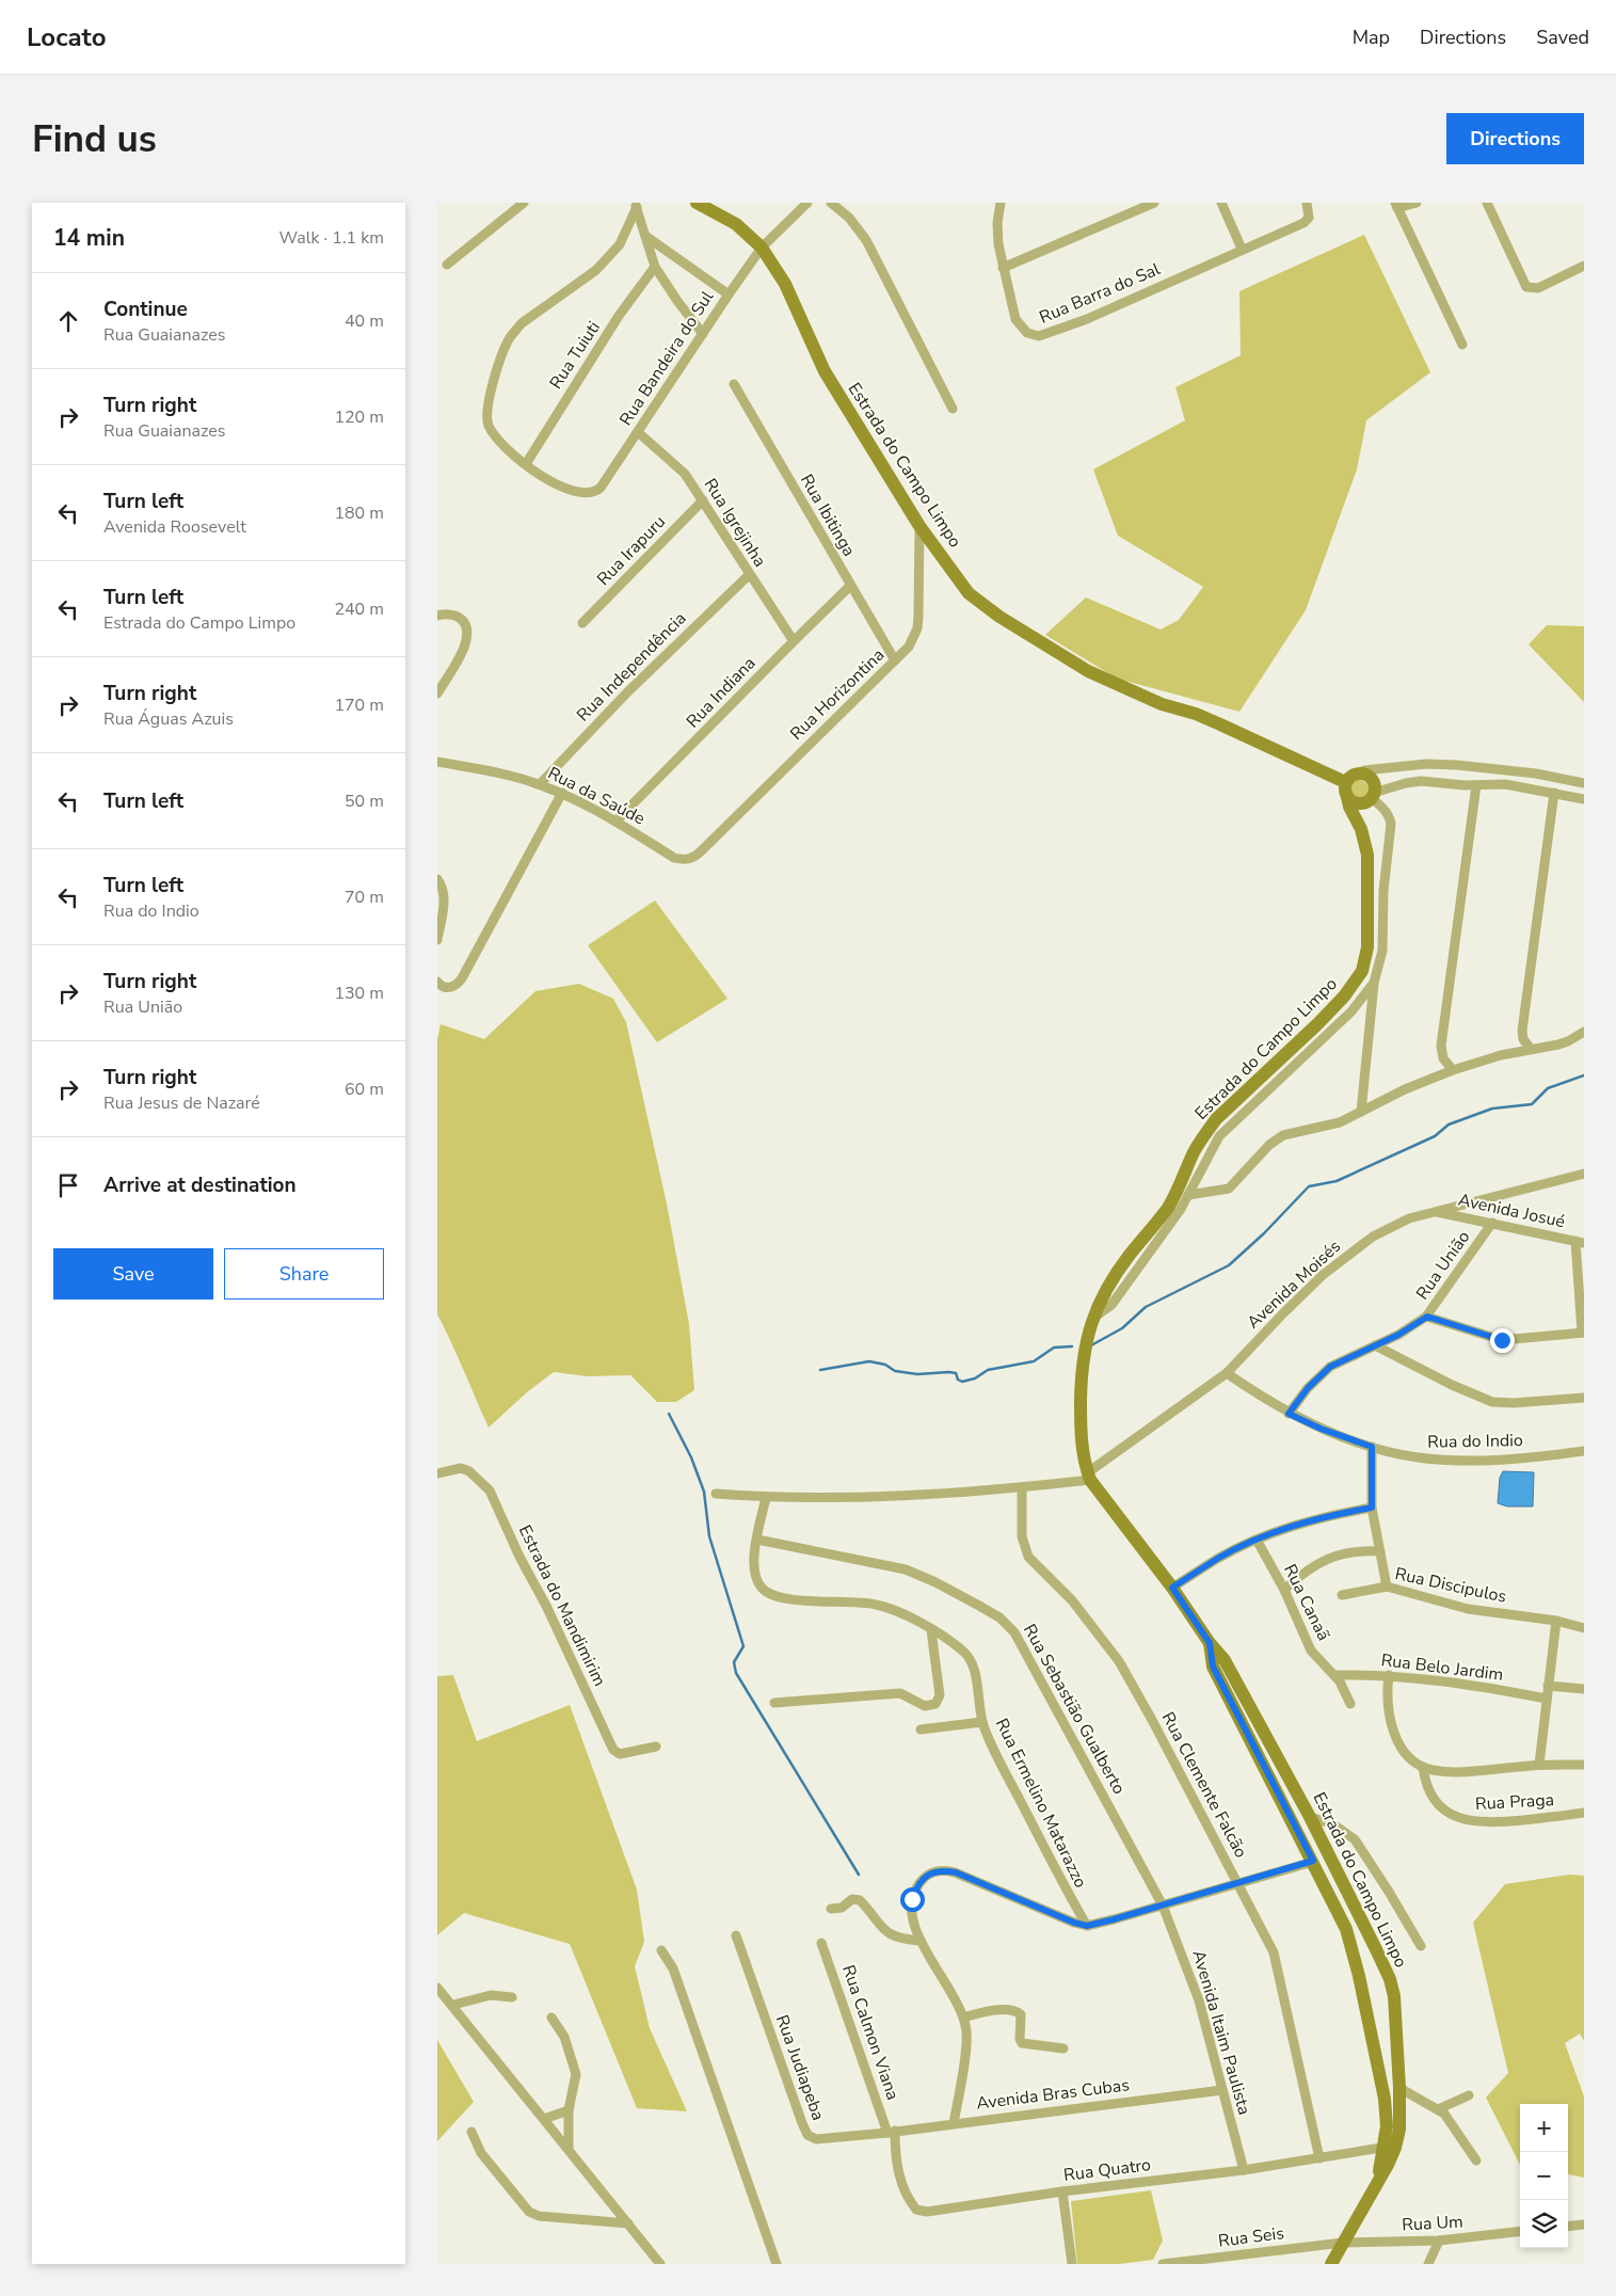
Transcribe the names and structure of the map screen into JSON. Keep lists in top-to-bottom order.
{
  "streets": {
    "street": [
      "Rua Barra do Sal",
      "Rua Tuiuti",
      "Rua Bandeira do Sul",
      "Estrada do Campo Limpo",
      "Rua Ibitinga",
      "Rua Igrejinha",
      "Rua Irapuru",
      "Rua Independência",
      "Rua Indiana",
      "Rua Horizontina",
      "Rua da Saúde",
      "Avenida Josué",
      "Rua União",
      "Avenida Moisés",
      "Rua do Indio",
      "Rua Discipulos",
      "Rua Canaã",
      "Estrada do Mandimirim",
      "Rua Belo Jardim",
      "Rua Sebastião Gualberto",
      "Rua Clemente Falcão",
      "Rua Praga",
      "Rua Ermelino Matarazzo",
      "Rua Calmon Viana",
      "Avenida Itaim Paulista",
      "Rua Judiapeba",
      "Avenida Bras Cubas",
      "Rua Quatro",
      "Rua Um",
      "Rua Seis"
    ]
  },
  "crossings": [
    ["Rua Tuiuti", "Rua Bandeira do Sul"],
    ["Rua Bandeira do Sul", "Estrada do Campo Limpo"],
    ["Rua Bandeira do Sul", "Rua Igrejinha"],
    ["Estrada do Campo Limpo", "Rua Horizontina"],
    ["Estrada do Campo Limpo", "Avenida Moisés"],
    ["Estrada do Campo Limpo", "Rua Quatro"],
    ["Estrada do Campo Limpo", "Rua Um"],
    ["Estrada do Campo Limpo", "Rua Seis"],
    ["Rua Ibitinga", "Rua Indiana"],
    ["Rua Ibitinga", "Rua Horizontina"],
    ["Rua Igrejinha", "Rua Irapuru"],
    ["Rua Igrejinha", "Rua Independência"],
    ["Rua Igrejinha", "Rua Indiana"],
    ["Rua Independência", "Rua da Saúde"],
    ["Rua Indiana", "Rua da Saúde"],
    ["Rua Horizontina", "Rua da Saúde"],
    ["Avenida Josué", "Rua União"],
    ["Avenida Josué", "Avenida Moisés"],
    ["Rua União", "Rua do Indio"],
    ["Avenida Moisés", "Rua do Indio"],
    ["Rua Canaã", "Rua Belo Jardim"],
    ["Rua Sebastião Gualberto", "Rua Ermelino Matarazzo"],
    ["Rua Sebastião Gualberto", "Avenida Itaim Paulista"],
    ["Rua Clemente Falcão", "Rua Quatro"],
    ["Rua Calmon Viana", "Rua Judiapeba"],
    ["Rua Calmon Viana", "Avenida Bras Cubas"],
    ["Rua Calmon Viana", "Rua Quatro"],
    ["Avenida Itaim Paulista", "Avenida Bras Cubas"],
    ["Avenida Itaim Paulista", "Rua Quatro"],
    ["Rua Judiapeba", "Avenida Bras Cubas"],
    ["Rua Judiapeba", "Rua Quatro"],
    ["Avenida Bras Cubas", "Rua Quatro"],
    ["Rua Um", "Rua Seis"]
  ],
  "page": {
    "header": "Locato",
    "nav": ["Map", "Directions", "Saved"],
    "buttons": [
      "Directions",
      ["Save", "Share"]
    ],
    "title": "Find us",
    "heading": ["14 min", "Walk · 1.1 km"],
    "list": [
      ["Continue", "Rua Guaianazes", "40 m"],
      ["Turn right", "Rua Guaianazes", "120 m"],
      ["Turn left", "Avenida Roosevelt", "180 m"],
      ["Turn left", "Estrada do Campo Limpo", "240 m"],
      ["Turn right", "Rua Águas Azuis", "170 m"],
      ["Turn left", "50 m"],
      ["Turn left", "Rua do Indio", "70 m"],
      ["Turn right", "Rua União", "130 m"],
      ["Turn right", "Rua Jesus de Nazaré", "60 m"],
      "Arrive at destination"
    ],
    "map_buttons": ["+", "−"]
  }
}
